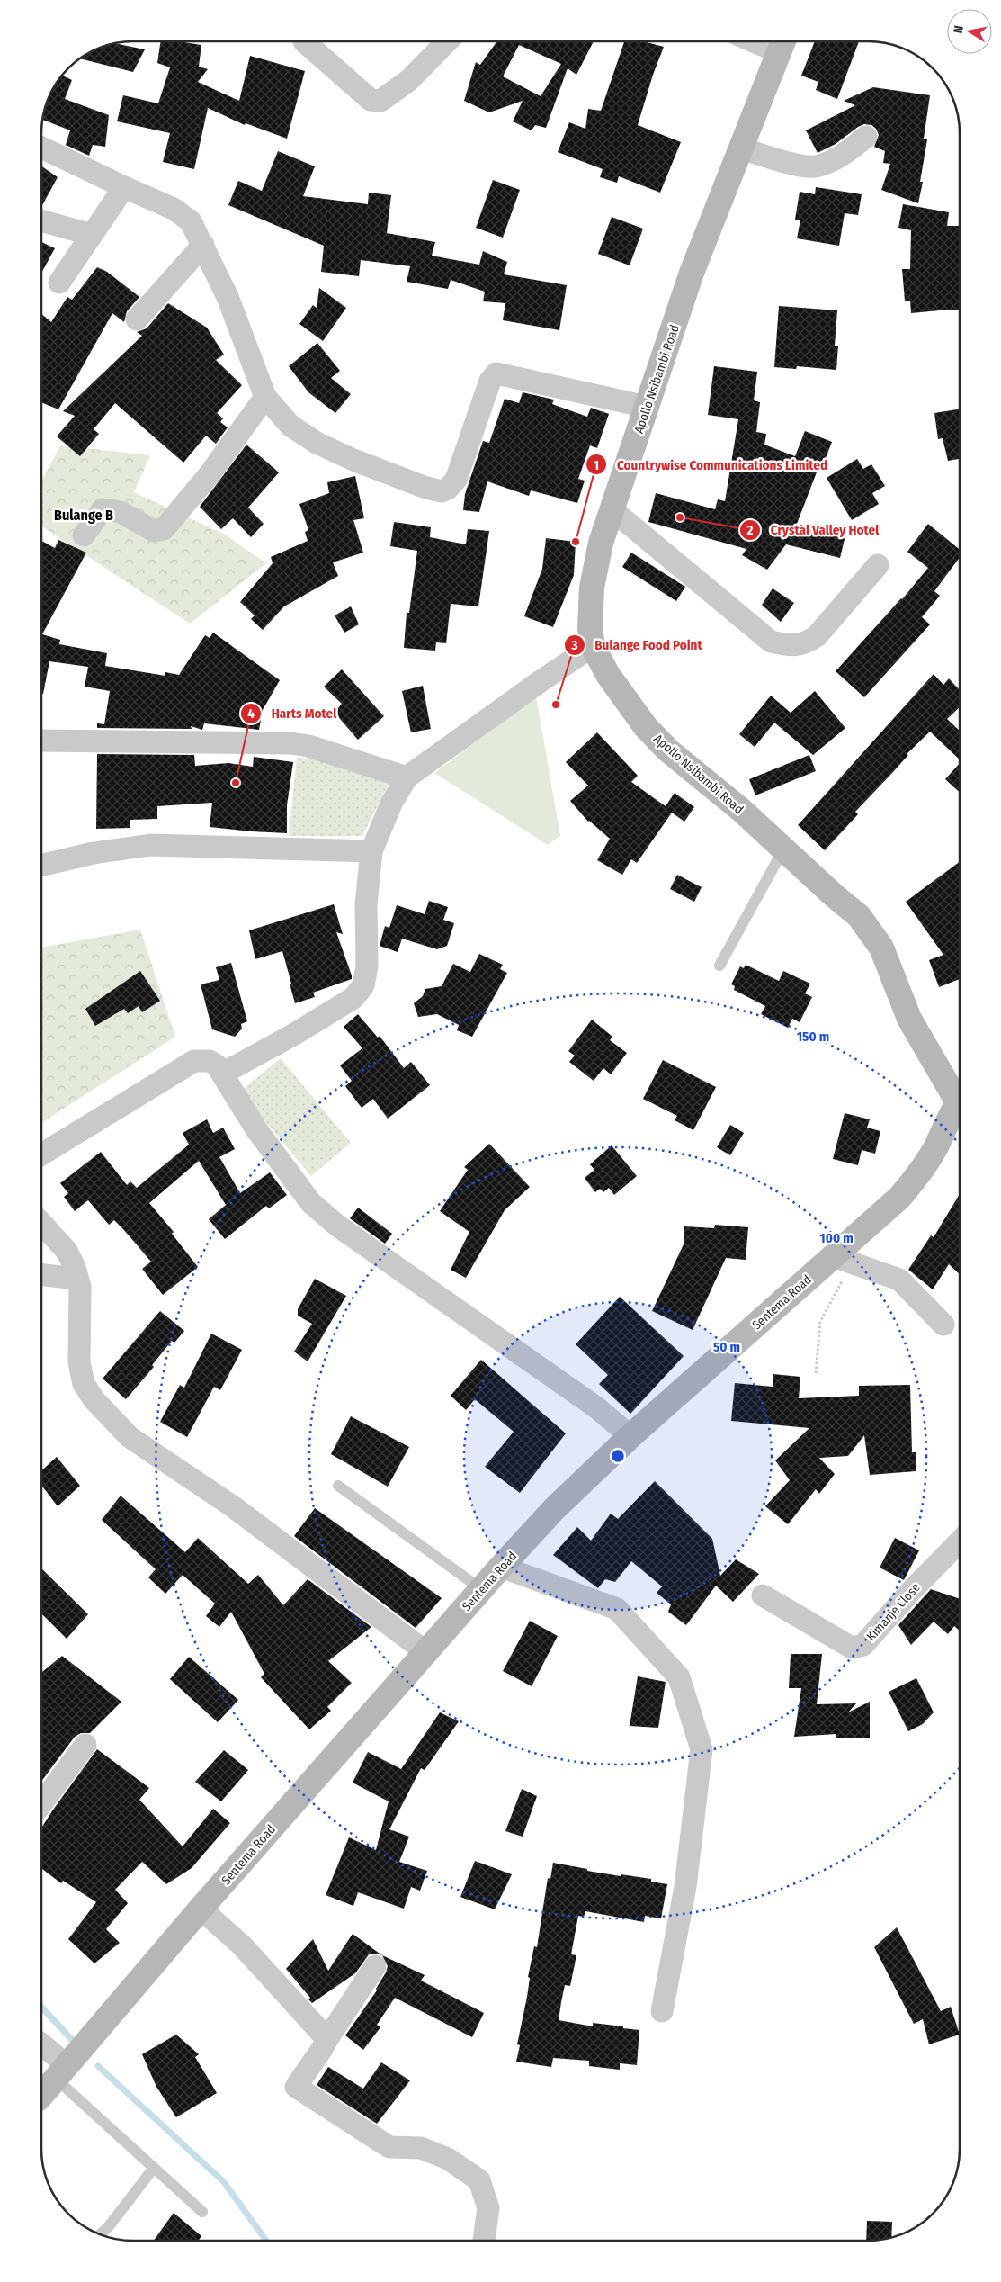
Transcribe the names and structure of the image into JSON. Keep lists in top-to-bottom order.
{
  "streets": {
    "main road": ["Apollo Nsibambi Road", "Sentema Road"],
    "street": ["Kimanje Close"]
  },
  "districts": ["Bulange B"],
  "places": [
    "Crystal Valley Hotel",
    "Countrywise Communications Limited",
    "Bulange Food Point",
    "Harts Motel"
  ],
  "north": "left",
  "rings": ["150 m", "100 m", "50 m"]
}
